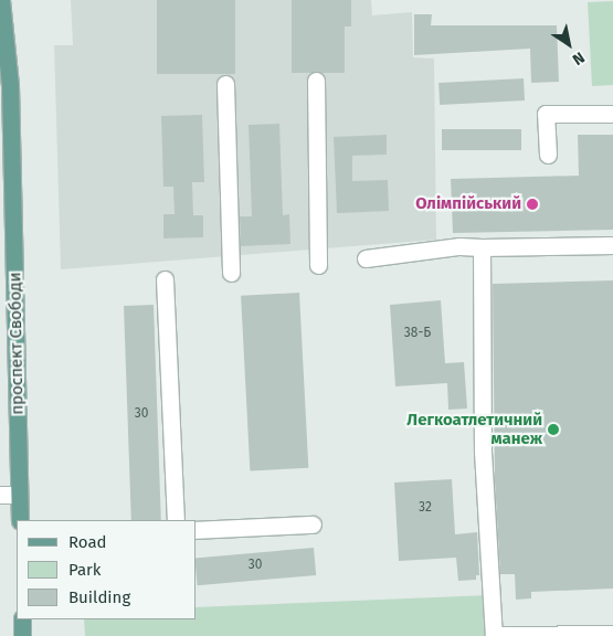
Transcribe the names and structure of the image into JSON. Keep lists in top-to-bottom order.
{
  "streets": {
    "main road": ["проспект Свободи"]
  },
  "places": ["Олімпійський", "Легкоатлетичний манеж"],
  "house_numbers": [
    "38-Б",
    "30",
    "32",
    "30"
  ],
  "legend": ["Road", "Park", "Building"],
  "north": "bottom right"
}
